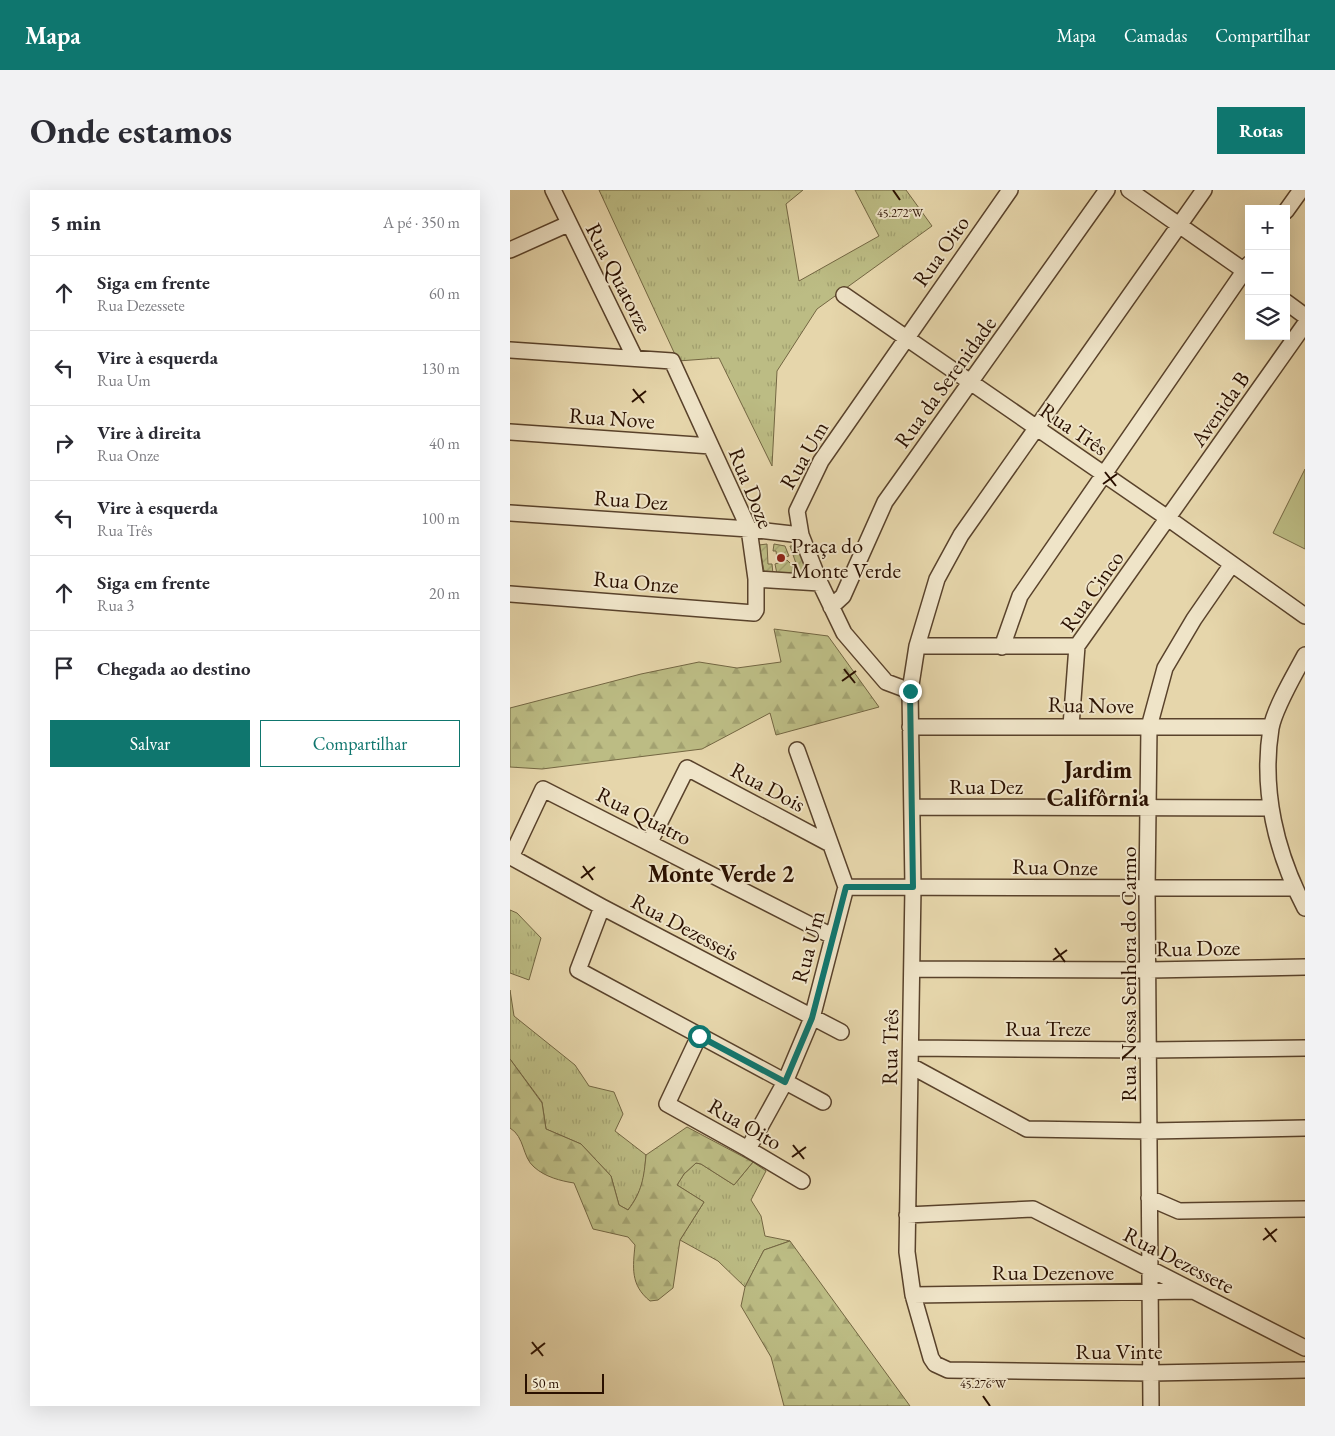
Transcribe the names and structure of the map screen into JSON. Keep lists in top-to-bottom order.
{
  "streets": {
    "street": [
      "Rua Oito",
      "Rua Quatorze",
      "Rua da Serenidade",
      "Avenida B",
      "Rua Nove",
      "Rua Três",
      "Rua Um",
      "Rua Doze",
      "Rua Dez",
      "Rua Onze",
      "Rua Cinco",
      "Rua Dois",
      "Rua Quatro",
      "Rua Dezesseis",
      "Rua Nossa Senhora do Carmo",
      "Rua Treze",
      "Rua Dezessete",
      "Rua Dezenove",
      "Rua Vinte"
    ]
  },
  "crossings": [
    ["Rua Oito", "Rua Três"],
    ["Rua Oito", "Rua Um"],
    ["Rua Quatorze", "Rua Doze"],
    ["Rua da Serenidade", "Rua Três"],
    ["Rua da Serenidade", "Rua Um"],
    ["Avenida B", "Rua Três"],
    ["Avenida B", "Rua Cinco"],
    ["Rua Nove", "Rua Três"],
    ["Rua Nove", "Rua Doze"],
    ["Rua Nove", "Rua Cinco"],
    ["Rua Nove", "Rua Nossa Senhora do Carmo"],
    ["Rua Três", "Rua Um"],
    ["Rua Três", "Rua Doze"],
    ["Rua Três", "Rua Dez"],
    ["Rua Três", "Rua Onze"],
    ["Rua Três", "Rua Cinco"],
    ["Rua Três", "Rua Nossa Senhora do Carmo"],
    ["Rua Três", "Rua Treze"],
    ["Rua Três", "Rua Dezessete"],
    ["Rua Três", "Rua Dezenove"],
    ["Rua Três", "Rua Vinte"],
    ["Rua Um", "Rua Dez"],
    ["Rua Um", "Rua Onze"],
    ["Rua Um", "Rua Dois"],
    ["Rua Um", "Rua Quatro"],
    ["Rua Um", "Rua Dezesseis"],
    ["Rua Doze", "Rua Dez"],
    ["Rua Doze", "Rua Onze"],
    ["Rua Doze", "Rua Nossa Senhora do Carmo"],
    ["Rua Dez", "Rua Nossa Senhora do Carmo"],
    ["Rua Onze", "Rua Nossa Senhora do Carmo"],
    ["Rua Dois", "Rua Quatro"],
    ["Rua Quatro", "Rua Dezesseis"],
    ["Rua Nossa Senhora do Carmo", "Rua Treze"],
    ["Rua Nossa Senhora do Carmo", "Rua Dezessete"],
    ["Rua Nossa Senhora do Carmo", "Rua Dezenove"],
    ["Rua Nossa Senhora do Carmo", "Rua Vinte"],
    ["Rua Dezessete", "Rua Dezenove"]
  ],
  "districts": ["Jardim Califôrnia", "Monte Verde 2"],
  "places": ["Praça do Monte Verde"],
  "scale_bar": "50 m",
  "page": {
    "header": "Mapa",
    "nav": ["Mapa", "Camadas", "Compartilhar"],
    "buttons": [
      "Rotas",
      ["Salvar", "Compartilhar"]
    ],
    "title": "Onde estamos",
    "heading": ["5 min", "A pé · 350 m"],
    "map_buttons": ["+", "−"],
    "list": [
      ["Siga em frente", "Rua Dezessete", "60 m"],
      ["Vire à esquerda", "Rua Um", "130 m"],
      ["Vire à direita", "Rua Onze", "40 m"],
      ["Vire à esquerda", "Rua Três", "100 m"],
      ["Siga em frente", "Rua 3", "20 m"],
      "Chegada ao destino"
    ],
    "scale": "50 m"
  },
  "coordinates": ["45.272°W", "45.276°W"]
}
